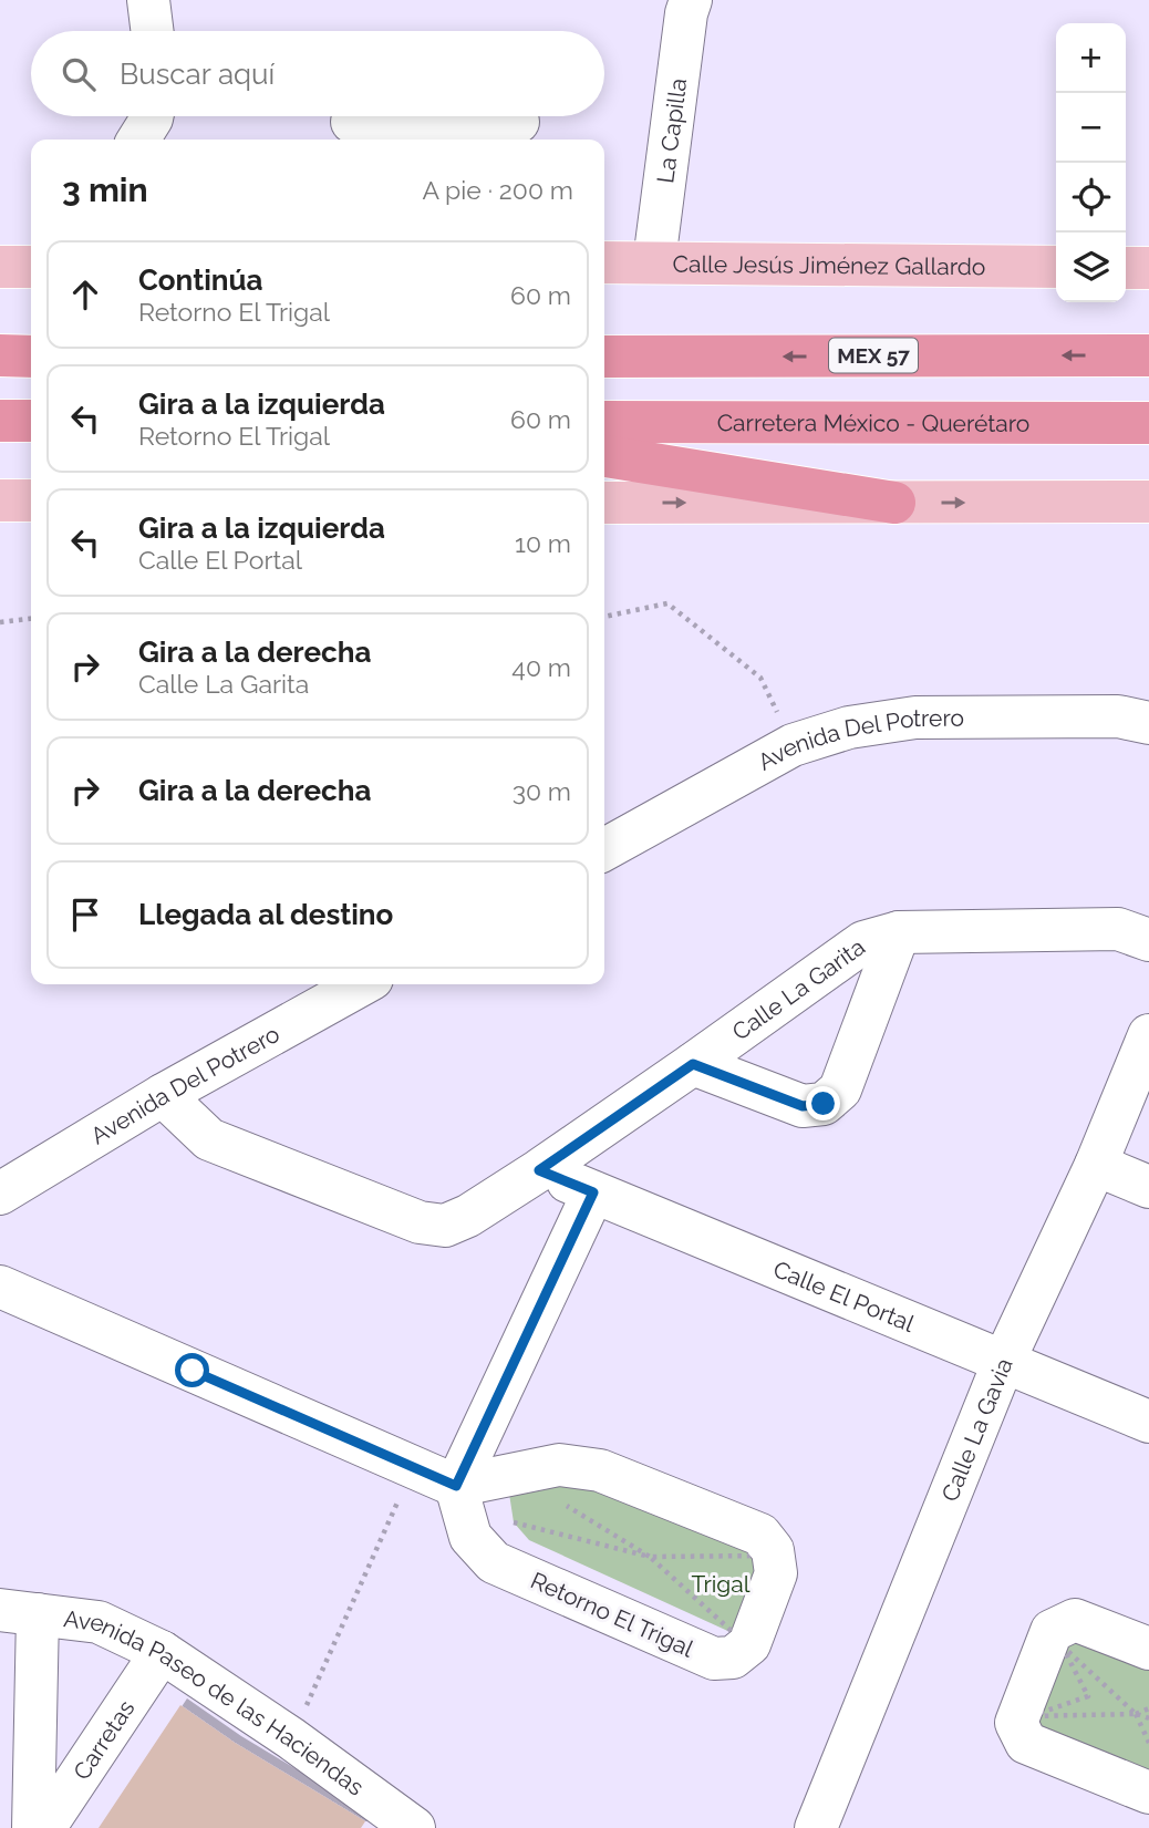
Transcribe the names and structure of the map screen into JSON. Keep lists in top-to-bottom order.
{
  "streets": {
    "highway": ["MEX 57", "Carretera México - Querétaro"],
    "main road": ["Calle Jesús Jiménez Gallardo"],
    "street": [
      "La Capilla",
      "Avenida Del Potrero",
      "Calle La Garita",
      "Calle El Portal",
      "Calle La Gavia",
      "Retorno El Trigal",
      "Avenida Paseo de las Haciendas",
      "Carretas"
    ]
  },
  "crossings": [
    ["La Capilla", "Calle Jesús Jiménez Gallardo"],
    ["Avenida Del Potrero", "Calle La Garita"],
    ["Calle La Garita", "Calle El Portal"],
    ["Calle El Portal", "Calle La Gavia"],
    ["Avenida Paseo de las Haciendas", "Carretas"]
  ],
  "parks": ["Trigal"],
  "page": {
    "map_buttons": ["+", "−"],
    "search": "Buscar aquí",
    "heading": ["3 min", "A pie · 200 m"],
    "list": [
      ["Continúa", "Retorno El Trigal", "60 m"],
      ["Gira a la izquierda", "Retorno El Trigal", "60 m"],
      ["Gira a la izquierda", "Calle El Portal", "10 m"],
      ["Gira a la derecha", "Calle La Garita", "40 m"],
      ["Gira a la derecha", "30 m"],
      "Llegada al destino"
    ]
  }
}
